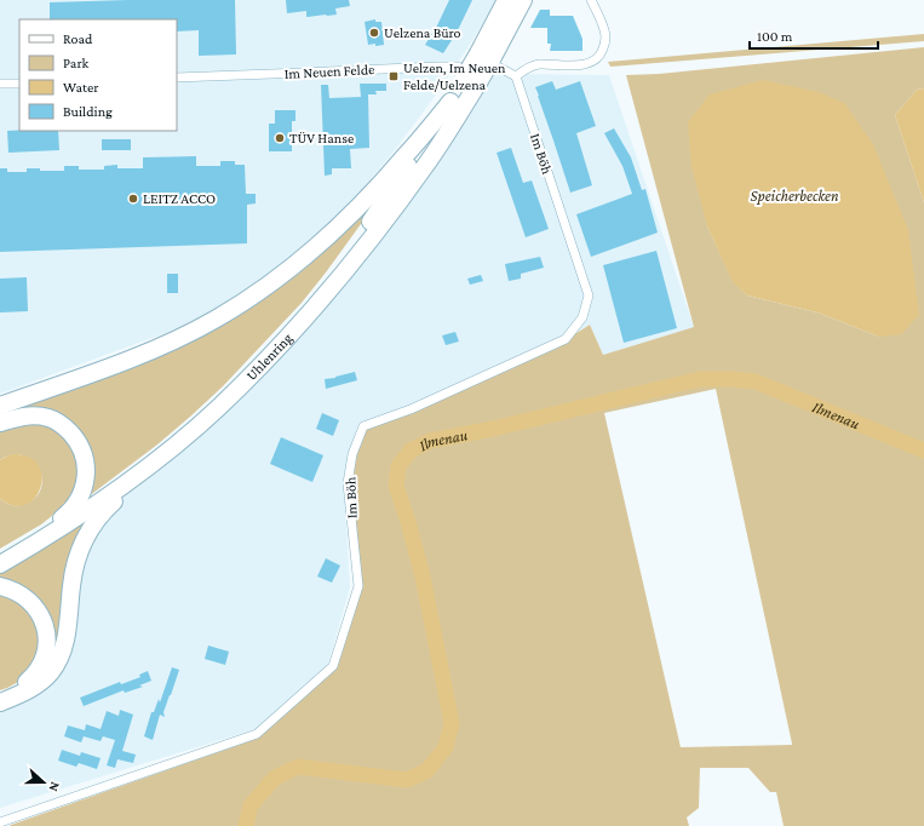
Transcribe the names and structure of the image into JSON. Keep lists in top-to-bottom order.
{
  "streets": {
    "highway": ["Uhlenring"],
    "street": ["Im Neuen Felde", "Im Böh"]
  },
  "crossings": [
    ["Im Neuen Felde", "Im Böh"]
  ],
  "water": ["Speicherbecken", "Ilmenau"],
  "places": {
    "other": ["Uelzena Büro", "TÜV Hanse", "LEITZ ACCO"],
    "transit": ["Uelzen, Im Neuen Felde/Uelzena"]
  },
  "legend": [
    "Road",
    "Park",
    "Water",
    "Building"
  ],
  "scale_bar": "100 m",
  "north": "right"
}
